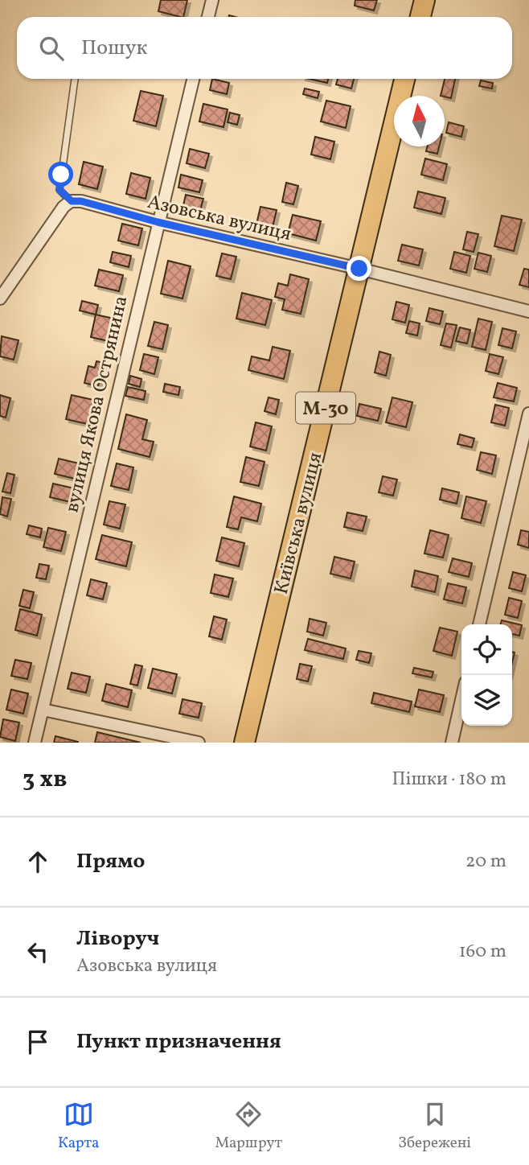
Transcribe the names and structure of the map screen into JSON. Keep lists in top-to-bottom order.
{
  "streets": {
    "highway": ["М-30", "Київська вулиця"],
    "street": ["Азовська вулиця", "вулиця Якова Острянина"]
  },
  "crossings": [
    ["Азовська вулиця", "вулиця Якова Острянина"],
    ["Азовська вулиця", "Київська вулиця"]
  ],
  "north": "top",
  "page": {
    "search": "Пошук",
    "heading": ["3 хв", "Пішки · 180 m"],
    "list": [
      ["Прямо", "20 m"],
      ["Ліворуч", "Азовська вулиця", "160 m"],
      "Пункт призначення"
    ],
    "nav": ["Карта", "Маршрут", "Збережені"]
  }
}
